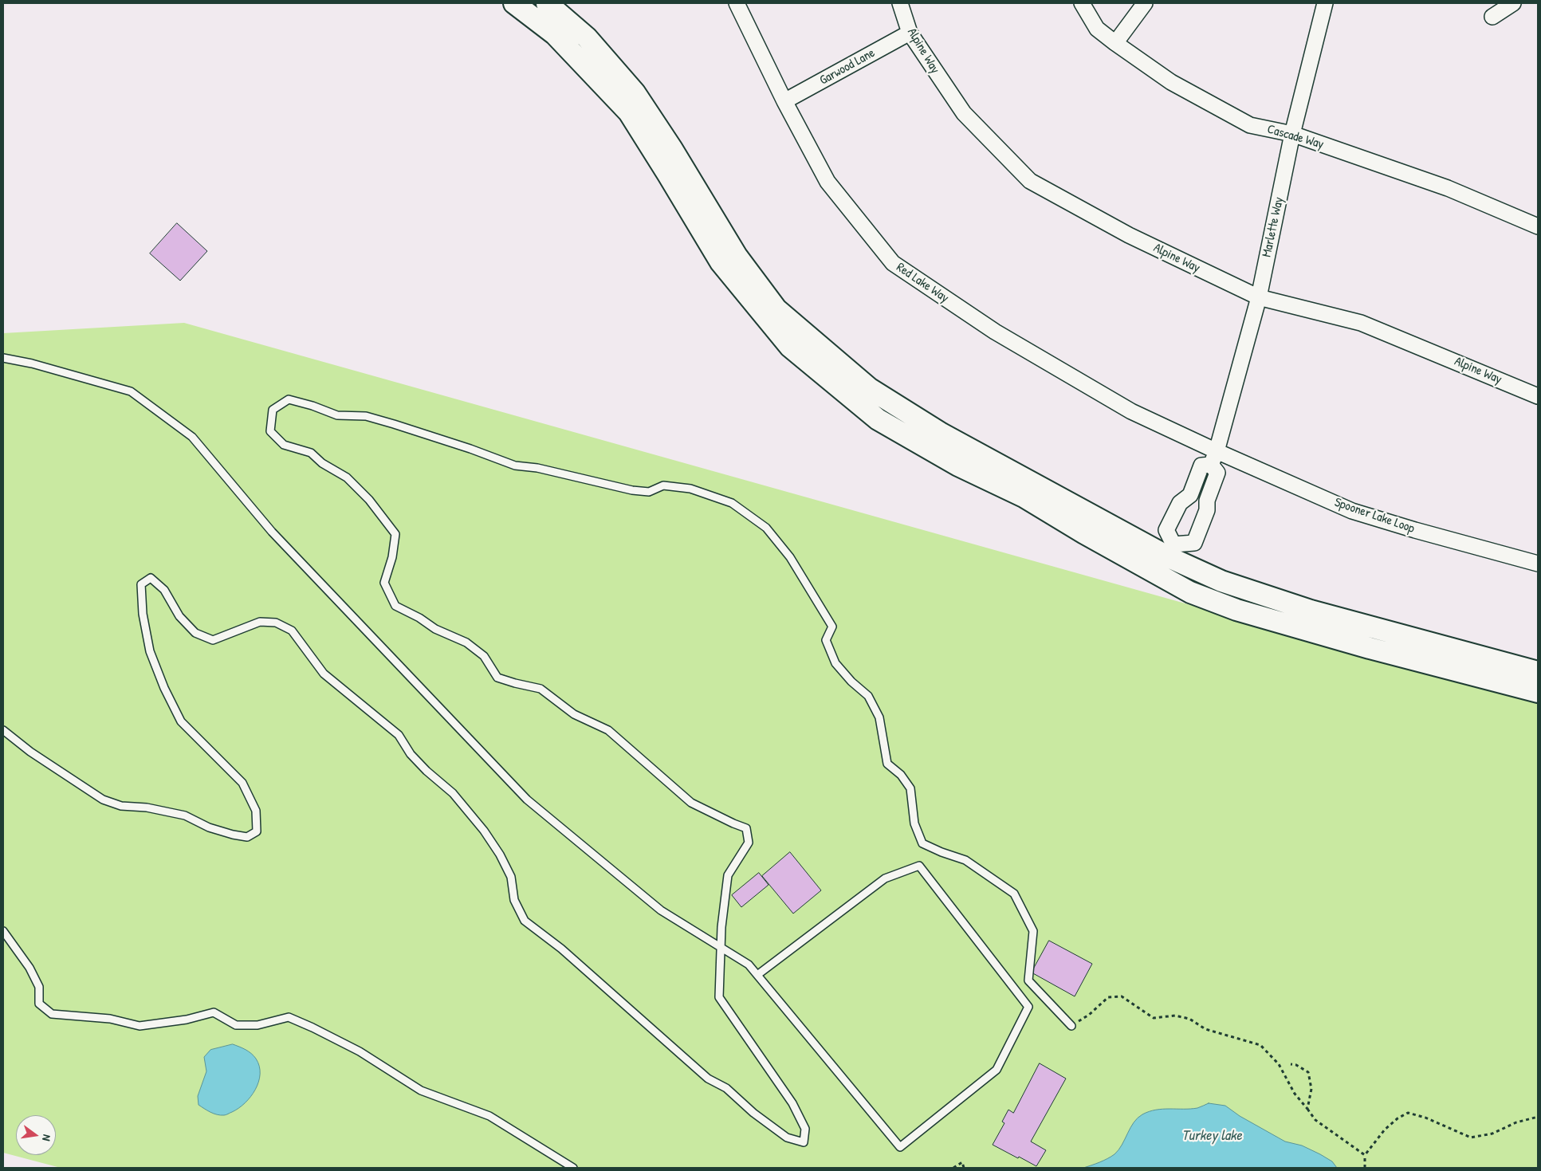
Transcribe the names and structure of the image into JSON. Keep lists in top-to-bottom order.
{
  "streets": {
    "street": [
      "Alpine Way",
      "Garwood Lane",
      "Cascade Way",
      "Marlette Way",
      "Red Lake Way",
      "Spooner Lake Loop"
    ]
  },
  "crossings": [
    ["Alpine Way", "Garwood Lane"],
    ["Alpine Way", "Marlette Way"],
    ["Garwood Lane", "Red Lake Way"],
    ["Cascade Way", "Marlette Way"],
    ["Marlette Way", "Red Lake Way"],
    ["Marlette Way", "Spooner Lake Loop"],
    ["Red Lake Way", "Spooner Lake Loop"]
  ],
  "water": ["Turkey lake"],
  "north": "right"
}
